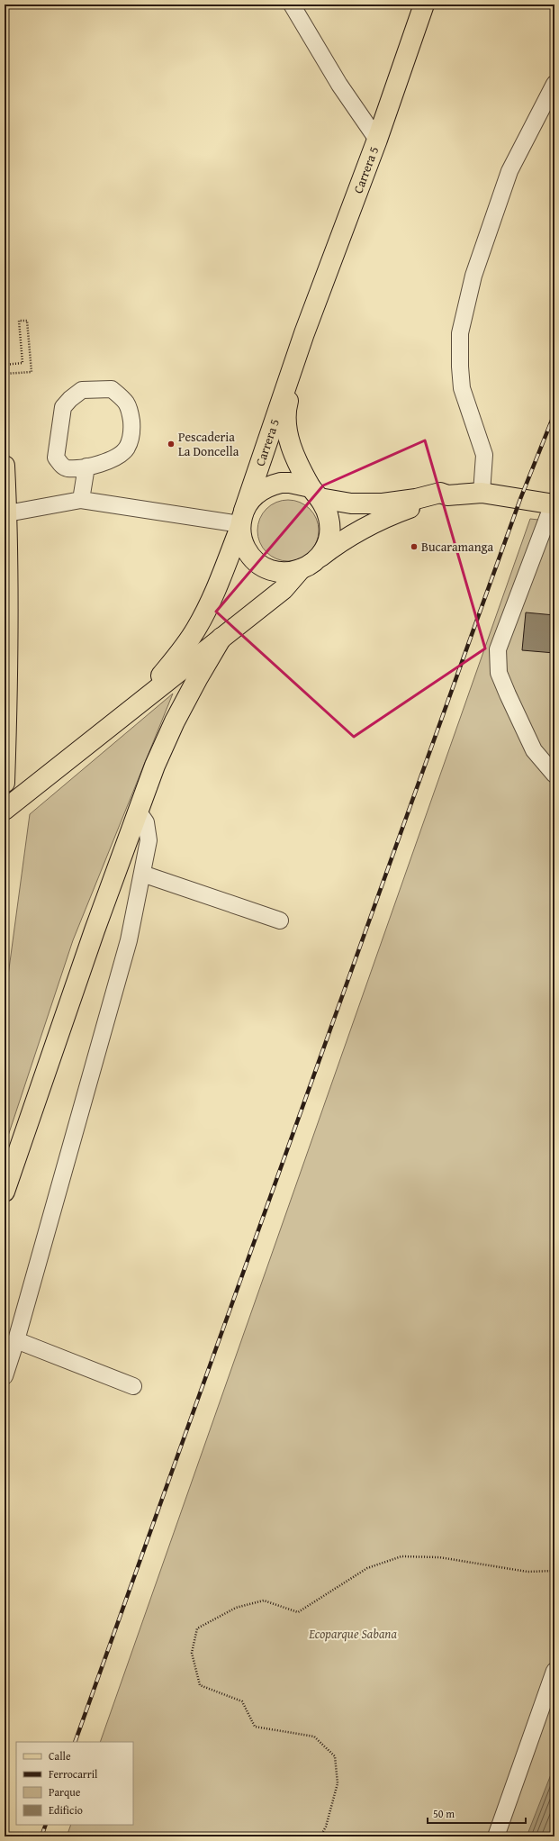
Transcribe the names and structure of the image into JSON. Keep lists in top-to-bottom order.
{
  "streets": {
    "main road": ["Carrera 5"]
  },
  "parks": ["Ecoparque Sabana"],
  "places": ["Pescaderia La Doncella", "Bucaramanga"],
  "legend": [
    "Calle",
    "Ferrocarril",
    "Parque",
    "Edificio"
  ],
  "scale_bar": "50 m"
}
